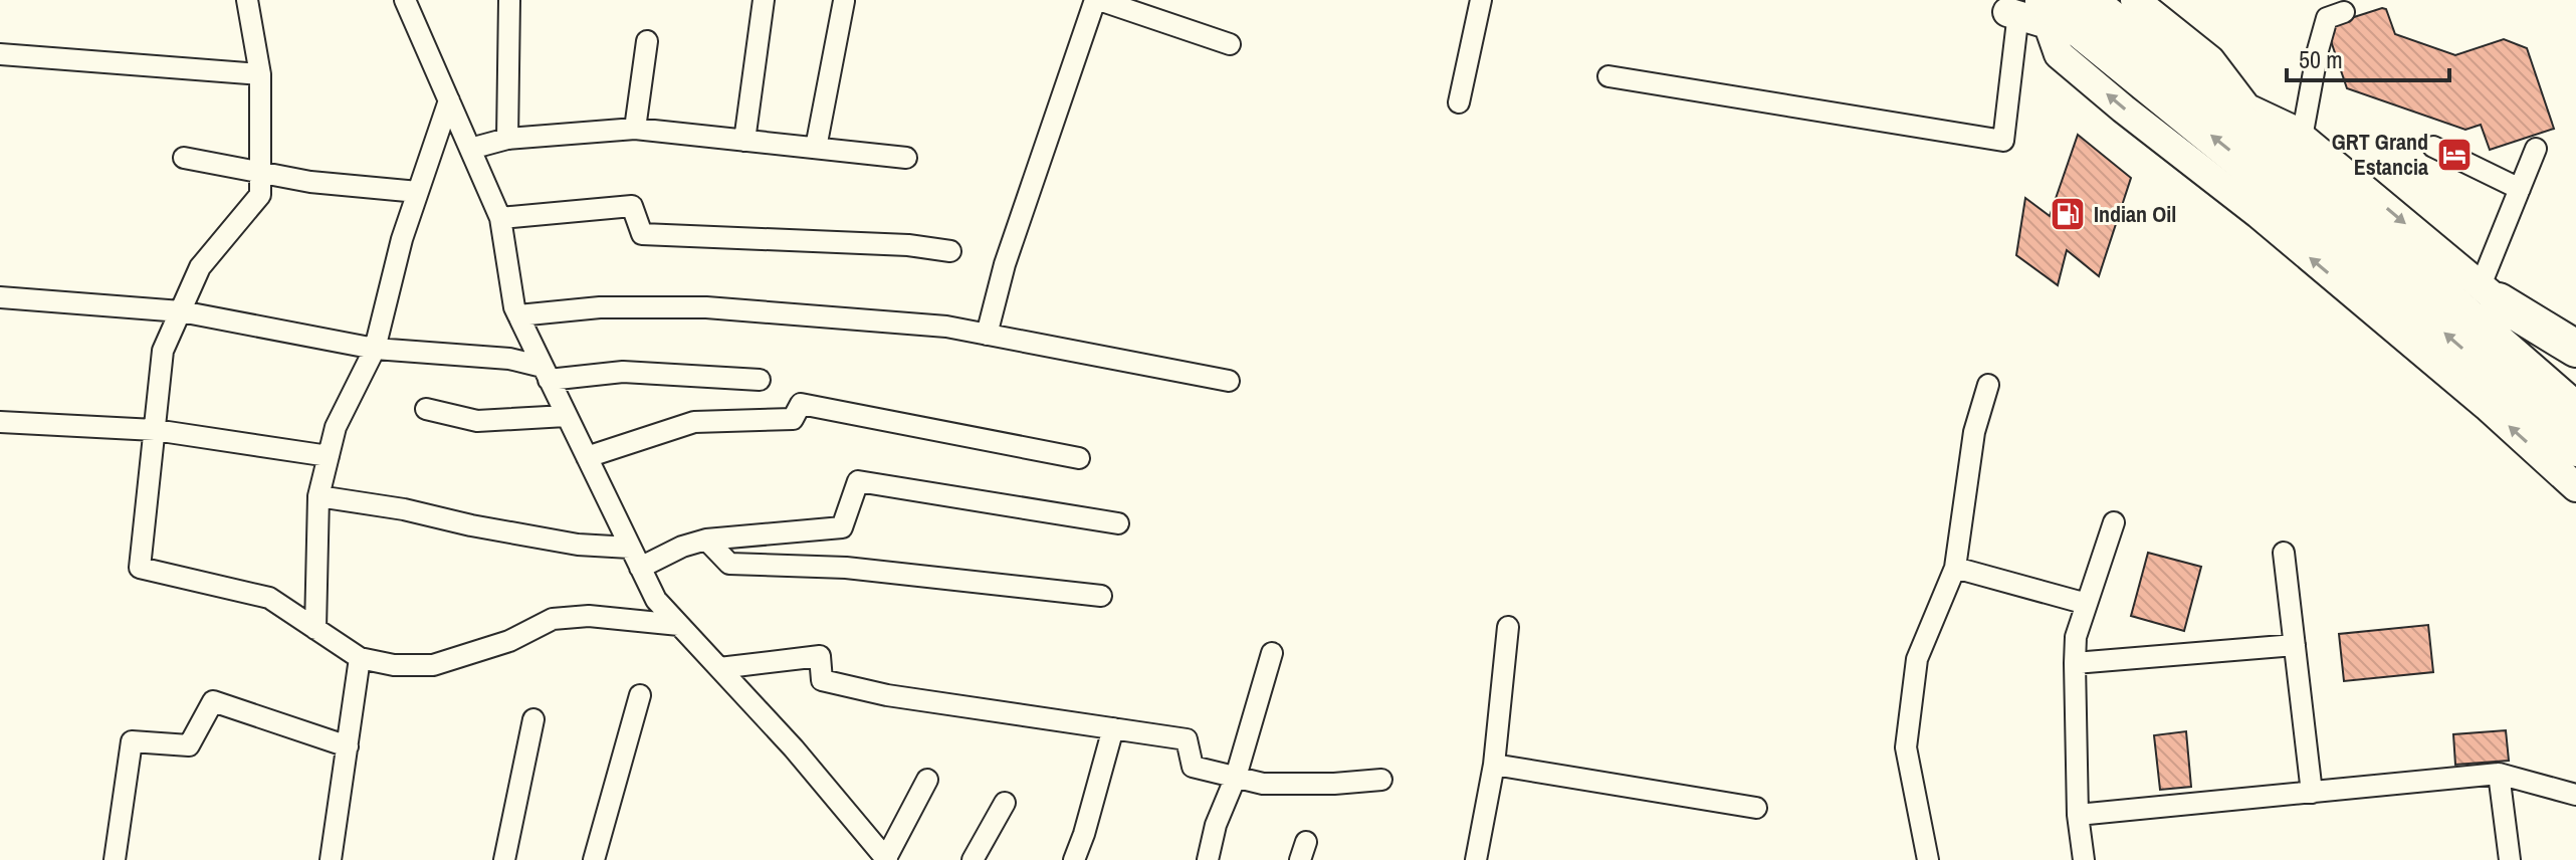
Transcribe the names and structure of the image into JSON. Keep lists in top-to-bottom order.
{
  "places": {
    "hotel": ["GRT Grand Estancia"],
    "fuel station": ["Indian Oil"]
  },
  "scale_bar": "50 m"
}
